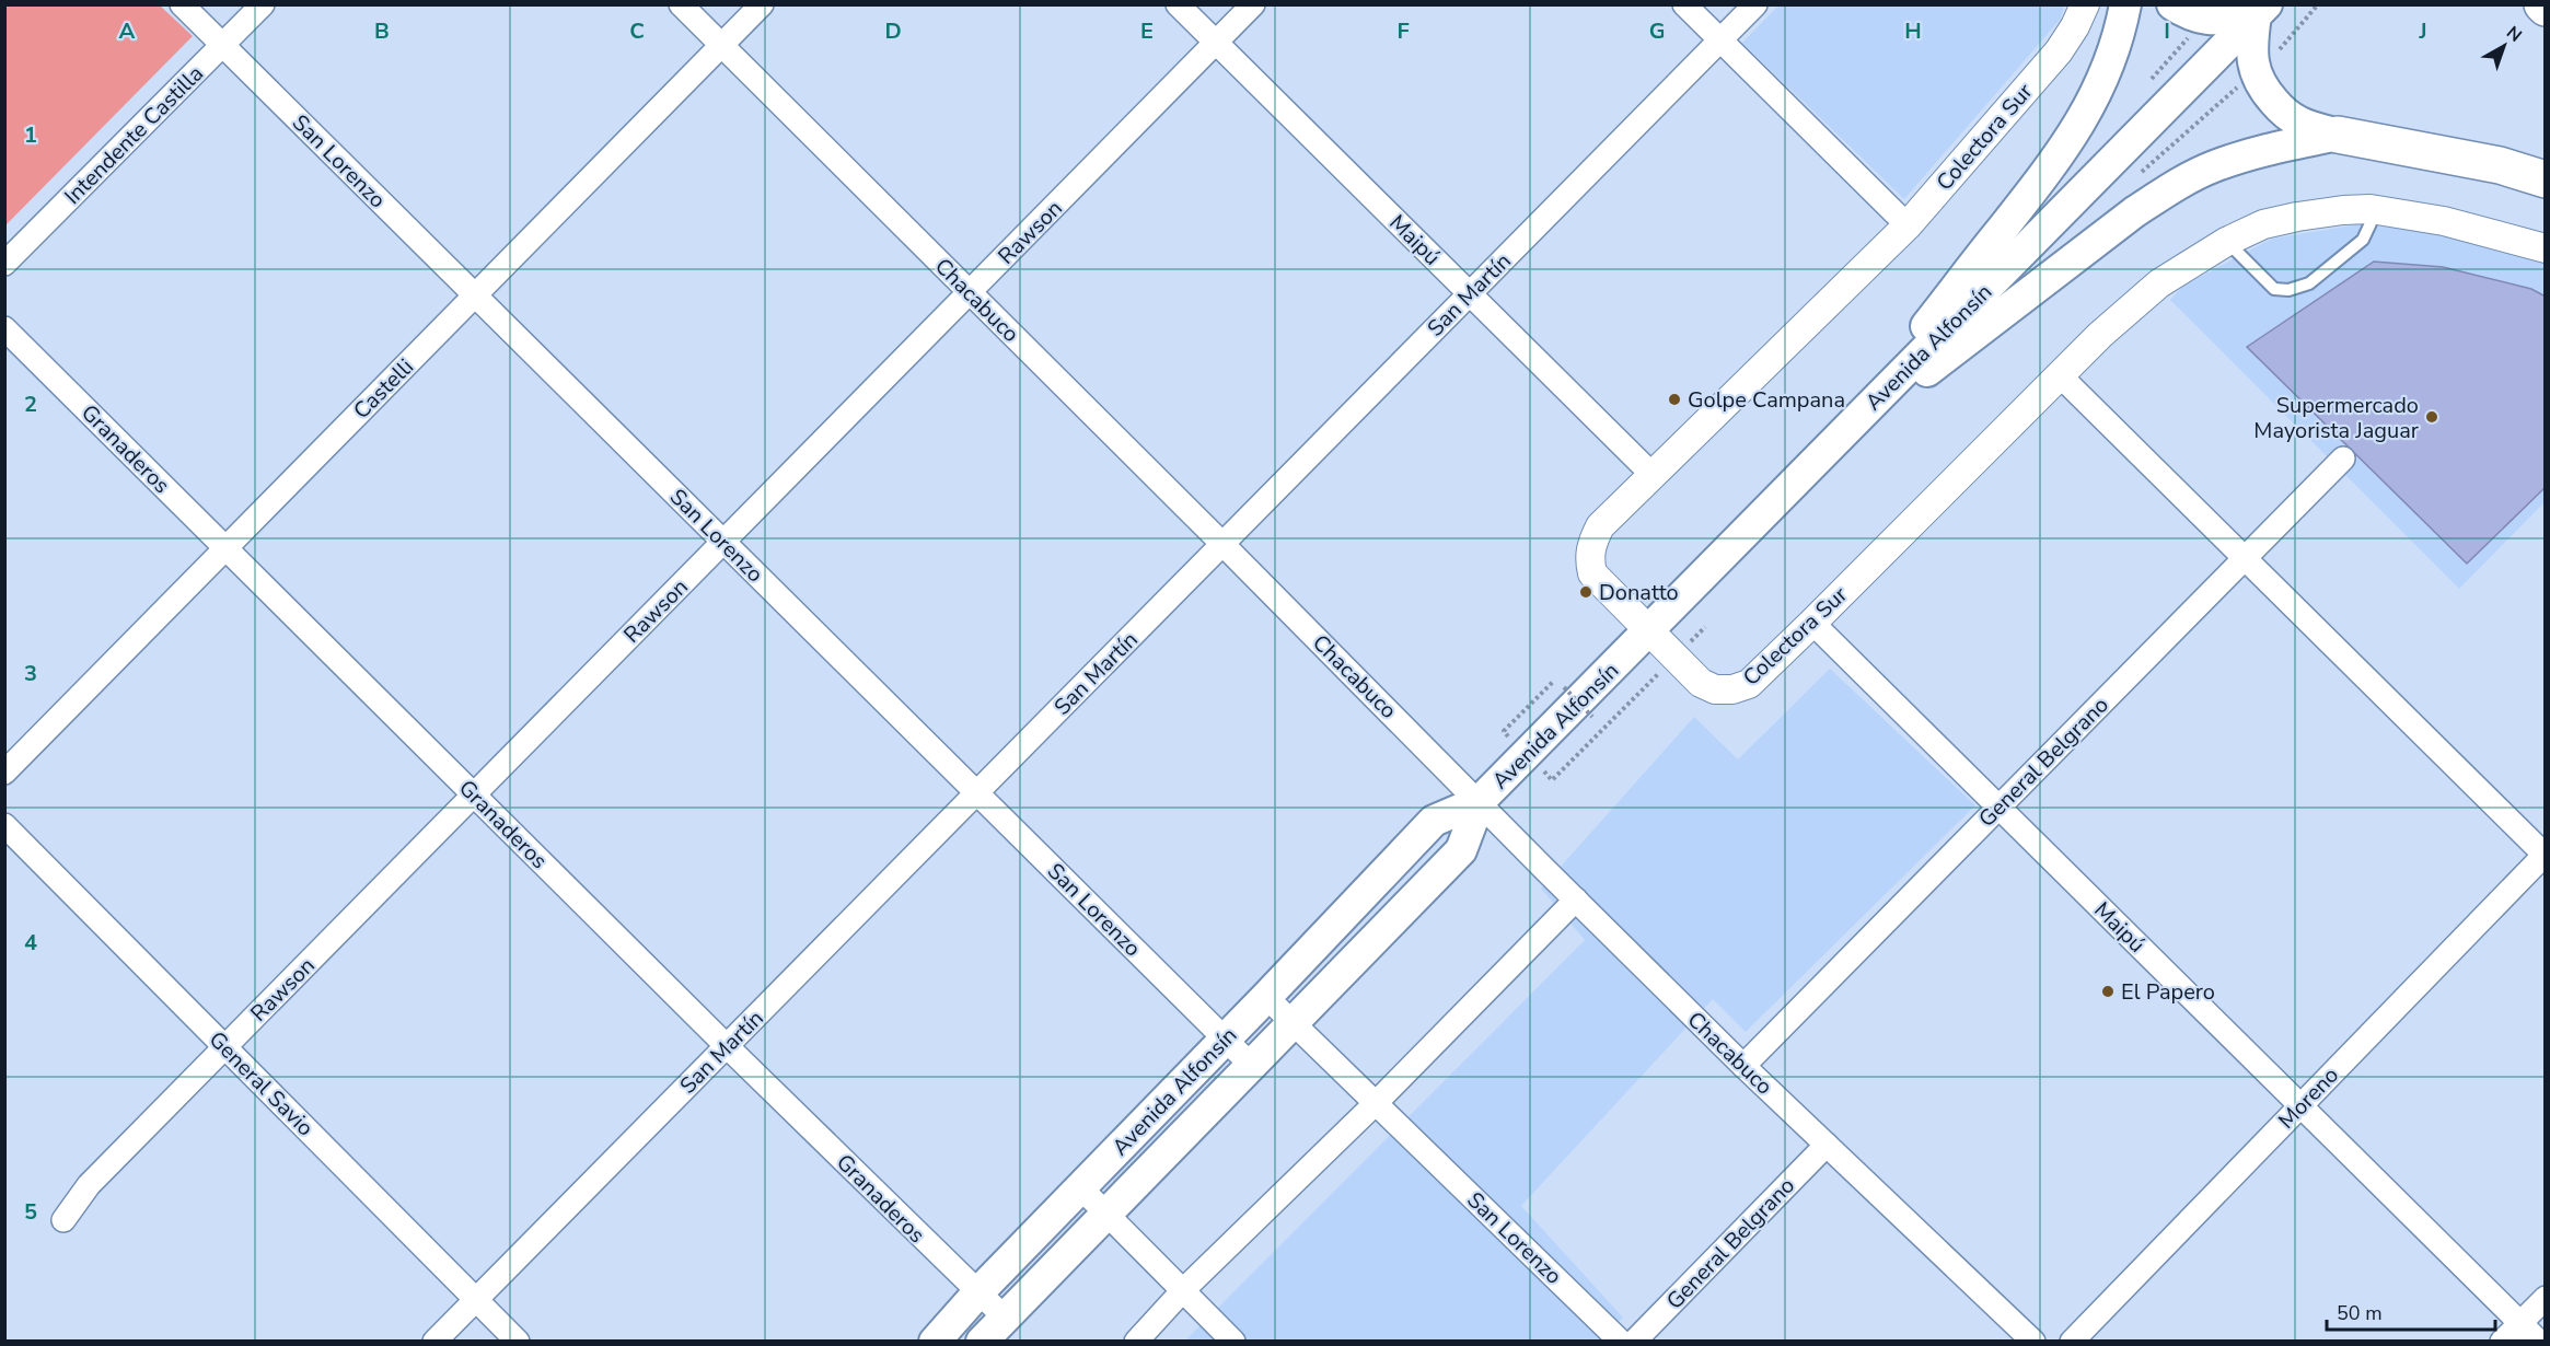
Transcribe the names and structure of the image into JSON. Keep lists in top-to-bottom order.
{
  "streets": {
    "main road": ["Avenida Alfonsín"],
    "street": [
      "Intendente Castilla",
      "Colectora Sur",
      "San Lorenzo",
      "Rawson",
      "Maipú",
      "San Martín",
      "Chacabuco",
      "Castelli",
      "Granaderos",
      "General Belgrano",
      "General Savio",
      "Moreno"
    ]
  },
  "crossings": [
    ["Intendente Castilla", "San Lorenzo"],
    ["Colectora Sur", "Maipú"],
    ["Colectora Sur", "Avenida Alfonsín"],
    ["San Lorenzo", "Rawson"],
    ["San Lorenzo", "San Martín"],
    ["San Lorenzo", "Avenida Alfonsín"],
    ["San Lorenzo", "Castelli"],
    ["Rawson", "Maipú"],
    ["Rawson", "Chacabuco"],
    ["Rawson", "Granaderos"],
    ["Rawson", "General Savio"],
    ["Maipú", "San Martín"],
    ["Maipú", "General Belgrano"],
    ["Maipú", "Moreno"],
    ["San Martín", "Chacabuco"],
    ["San Martín", "Granaderos"],
    ["San Martín", "General Savio"],
    ["Chacabuco", "Avenida Alfonsín"],
    ["Chacabuco", "Castelli"],
    ["Chacabuco", "General Belgrano"],
    ["Avenida Alfonsín", "Granaderos"],
    ["Castelli", "Granaderos"]
  ],
  "places": [
    "Golpe Campana",
    "Supermercado Mayorista Jaguar",
    "Donatto",
    "El Papero"
  ],
  "scale_bar": "50 m",
  "north": "top right",
  "grid": {
    "columns": [
      "A",
      "B",
      "C",
      "D",
      "E",
      "F",
      "G",
      "H",
      "I",
      "J"
    ],
    "rows": [
      "1",
      "2",
      "3",
      "4",
      "5"
    ]
  }
}
